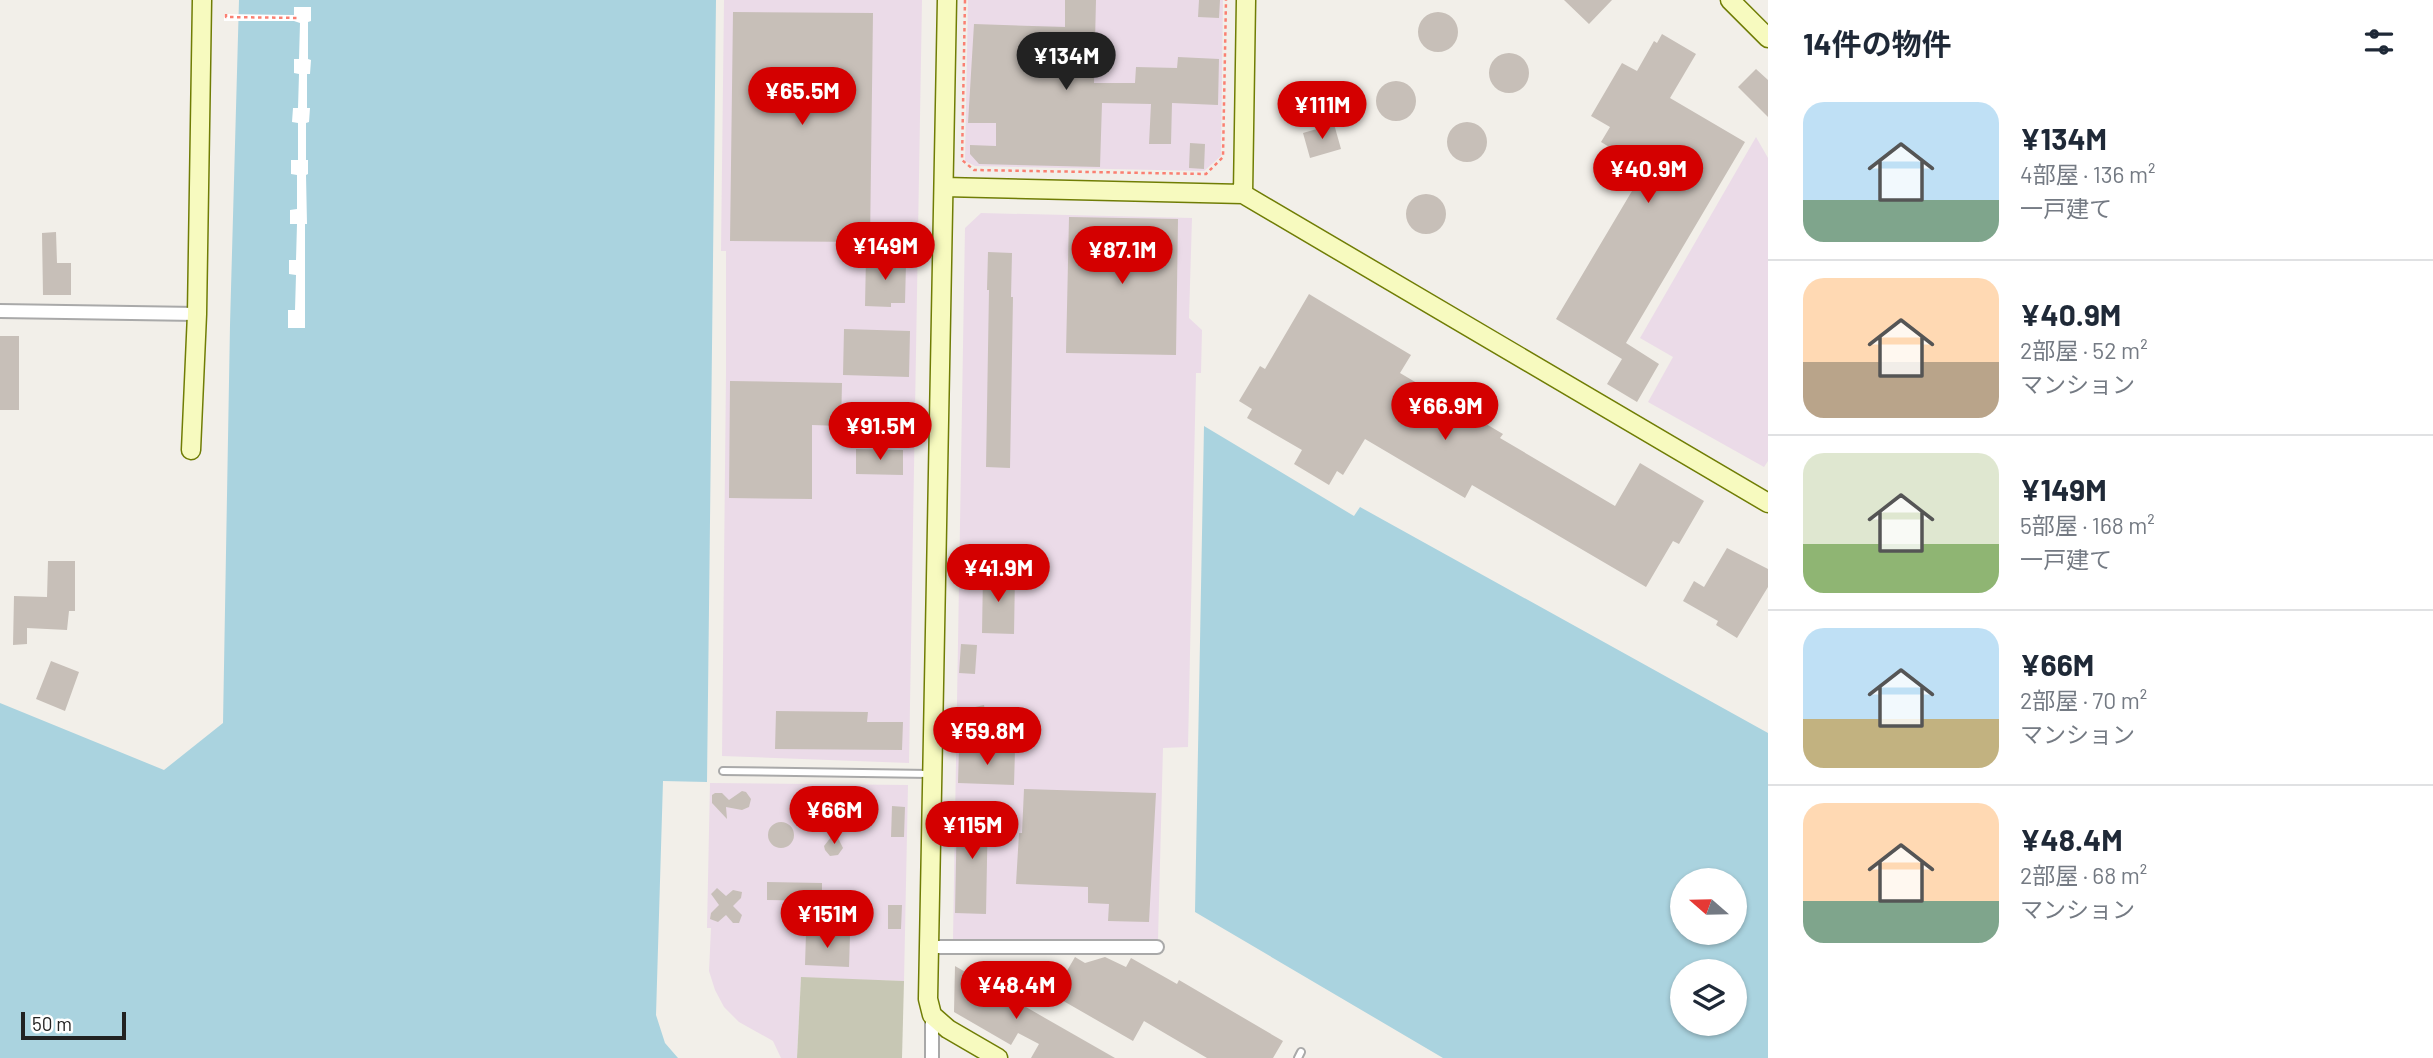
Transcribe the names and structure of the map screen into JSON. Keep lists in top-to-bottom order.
{
  "scale_bar": "50 m",
  "north": "left",
  "page": {
    "heading": "14件の物件",
    "price": [
      "¥134M",
      "¥65.5M",
      "¥111M",
      "¥40.9M",
      "¥149M",
      "¥87.1M",
      "¥66.9M",
      "¥91.5M",
      "¥41.9M",
      "¥59.8M",
      "¥66M",
      "¥115M",
      "¥151M",
      "¥48.4M"
    ],
    "list": [
      {
        "name": "¥134M",
        "note": "4部屋 · 136 m² · 一戸建て"
      },
      {
        "name": "¥40.9M",
        "note": "2部屋 · 52 m² · マンション"
      },
      {
        "name": "¥149M",
        "note": "5部屋 · 168 m² · 一戸建て"
      },
      {
        "name": "¥66M",
        "note": "2部屋 · 70 m² · マンション"
      },
      {
        "name": "¥48.4M",
        "note": "2部屋 · 68 m² · マンション"
      }
    ],
    "scale": "50 m"
  }
}
